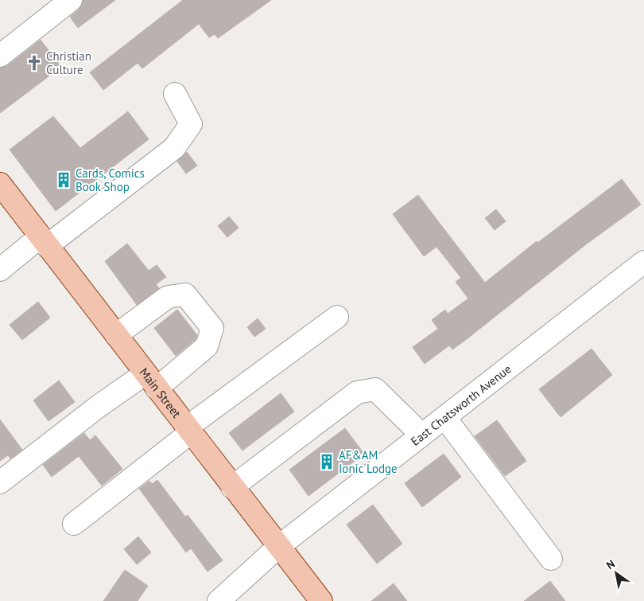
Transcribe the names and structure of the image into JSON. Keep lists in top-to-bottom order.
{
  "streets": {
    "main road": ["Main Street"],
    "street": ["East Chatsworth Avenue"]
  },
  "crossings": [
    ["Main Street", "East Chatsworth Avenue"]
  ],
  "places": {
    "church": ["Christian Culture"],
    "building": ["Cards, Comics Book Shop", "AF&AM Ionic Lodge"]
  },
  "north": "top left"
}
